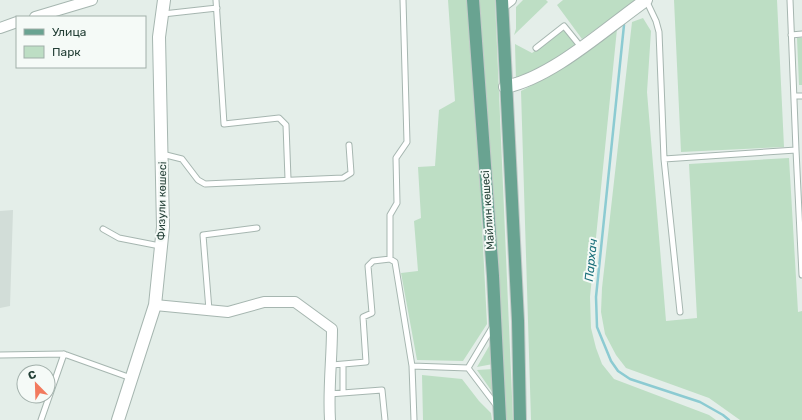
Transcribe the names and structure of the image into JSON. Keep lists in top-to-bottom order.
{
  "streets": {
    "main road": ["Майлин көшесі"],
    "street": ["Физули көшесі"]
  },
  "water": ["Пархач"],
  "legend": ["Улица", "Парк"],
  "north": "top left"
}
